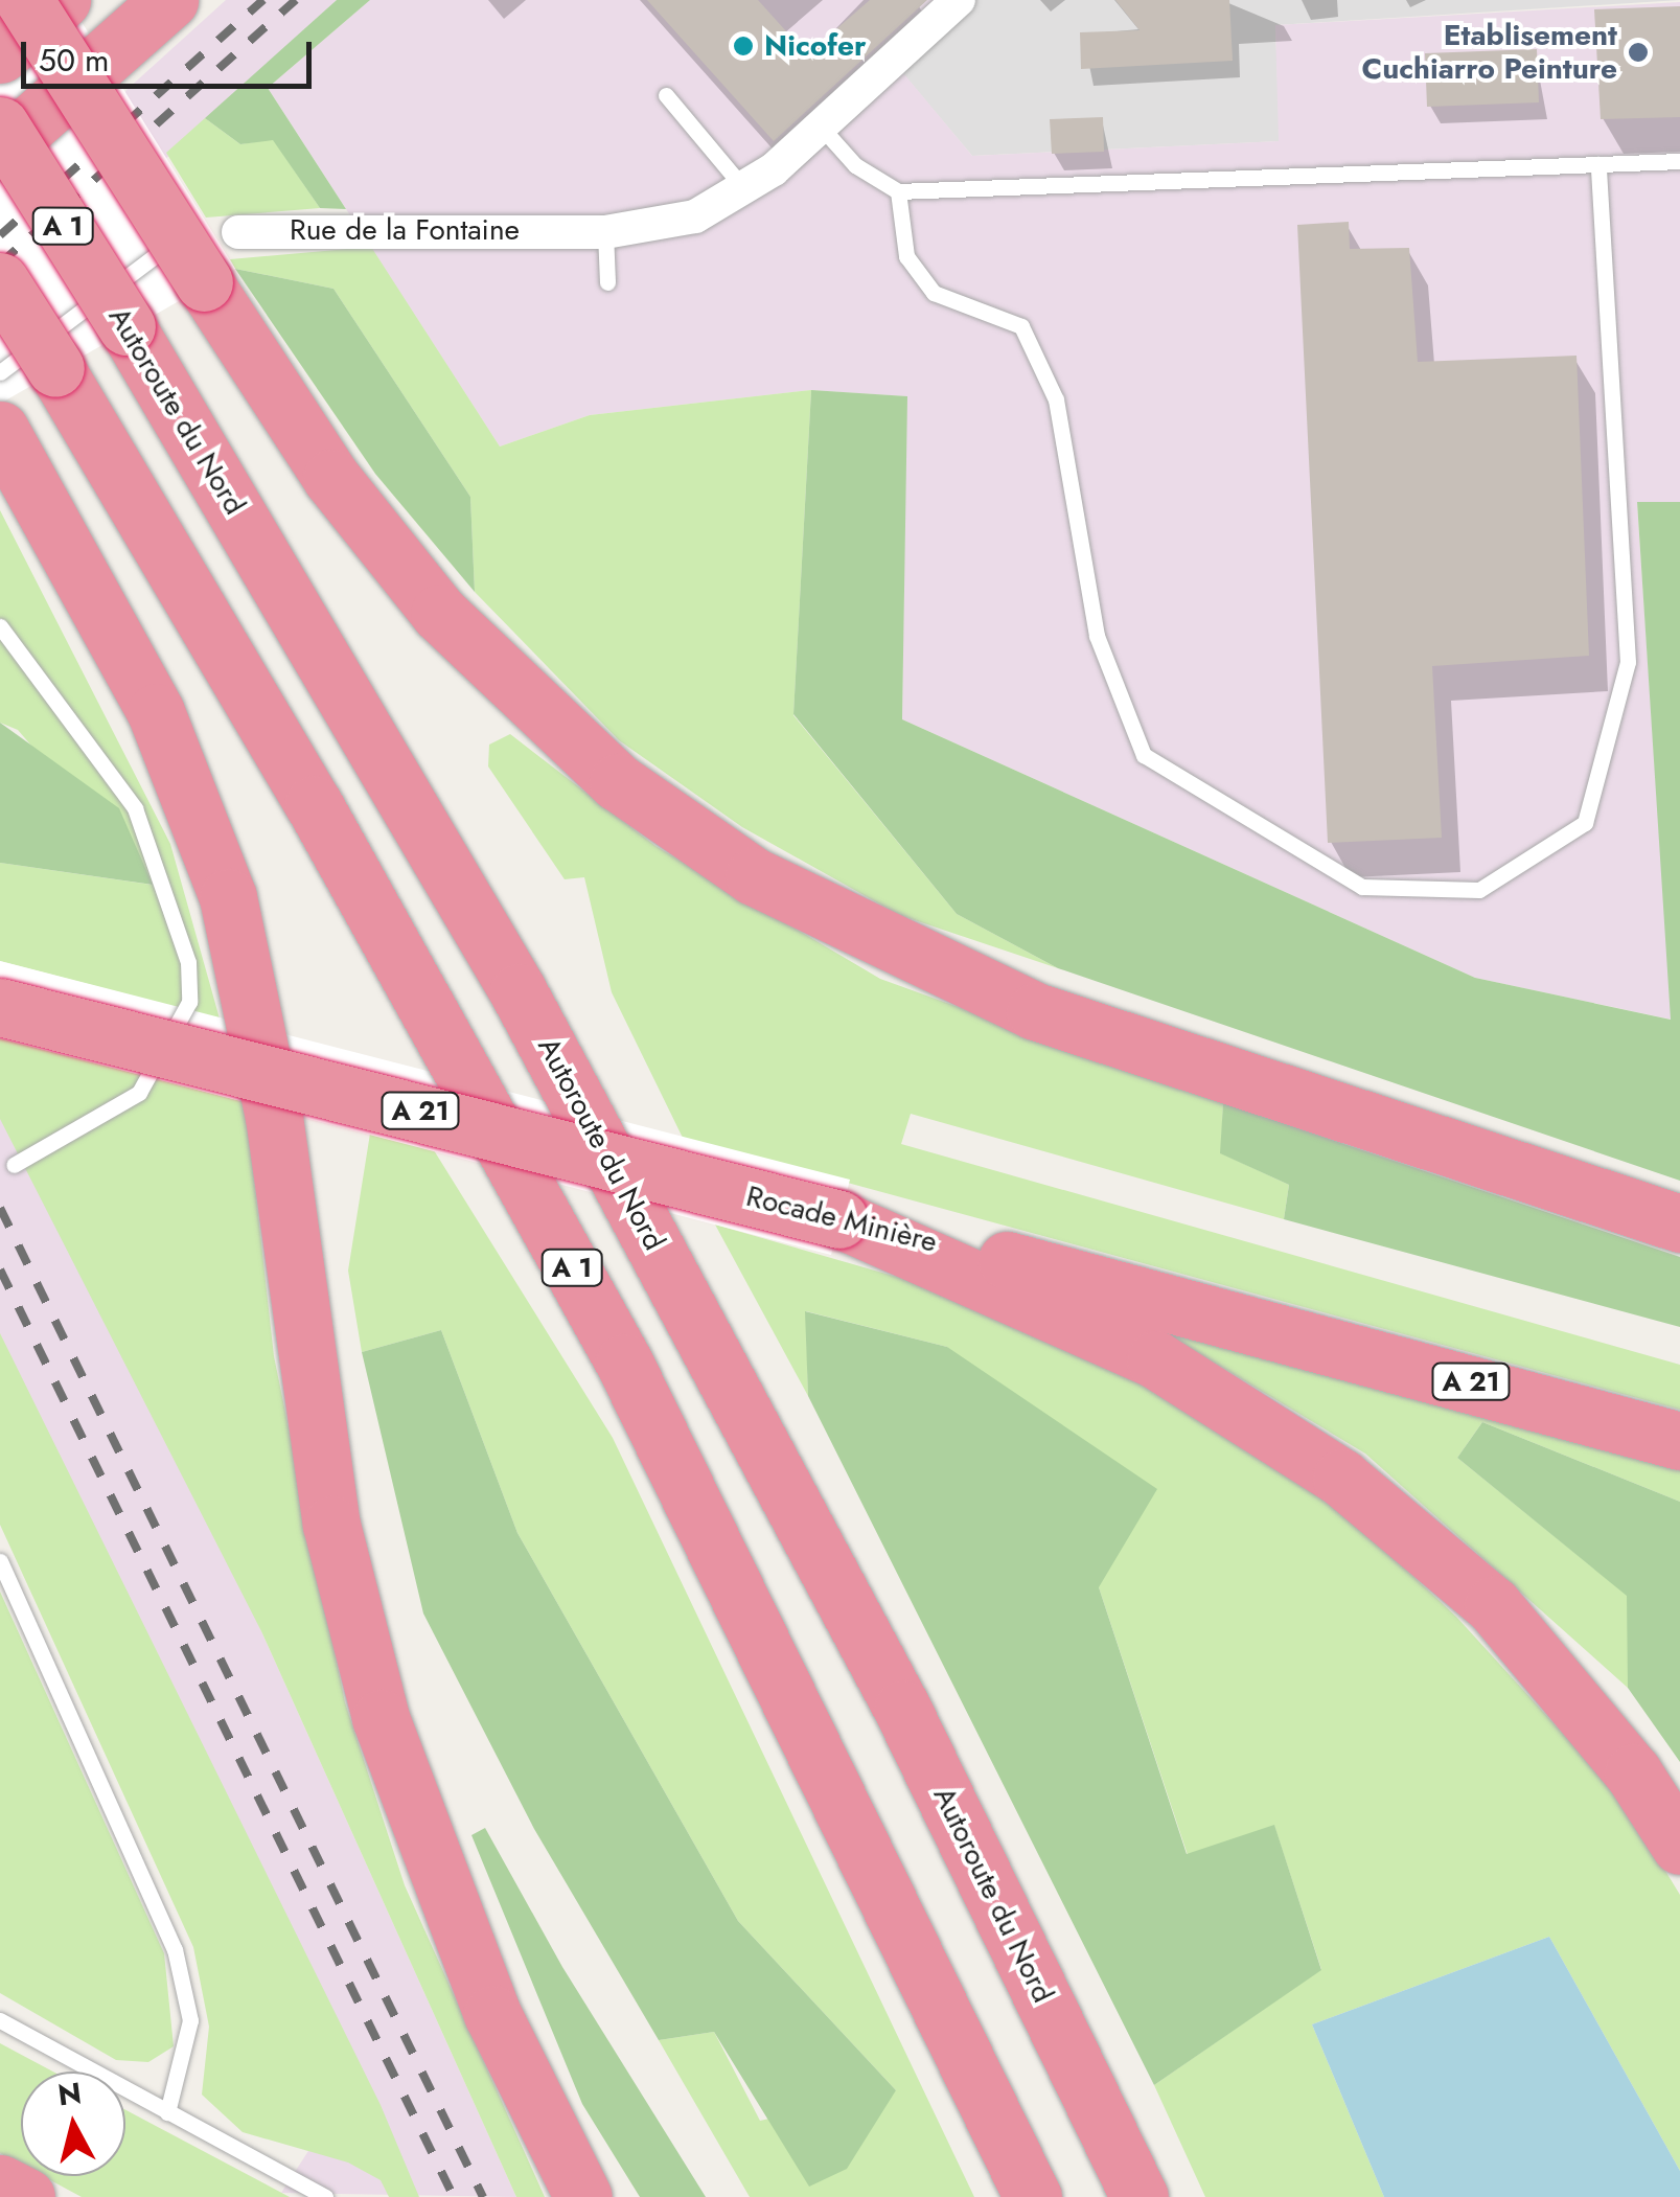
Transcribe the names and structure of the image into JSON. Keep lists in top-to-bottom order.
{
  "streets": {
    "highway": [
      "A 1",
      "Autoroute du Nord",
      "A 21",
      "Rocade Minière"
    ],
    "street": ["Rue de la Fontaine"]
  },
  "places": ["Nicofer", "Etablisement Cuchiarro Peinture"],
  "scale_bar": "50 m",
  "north": "top"
}
